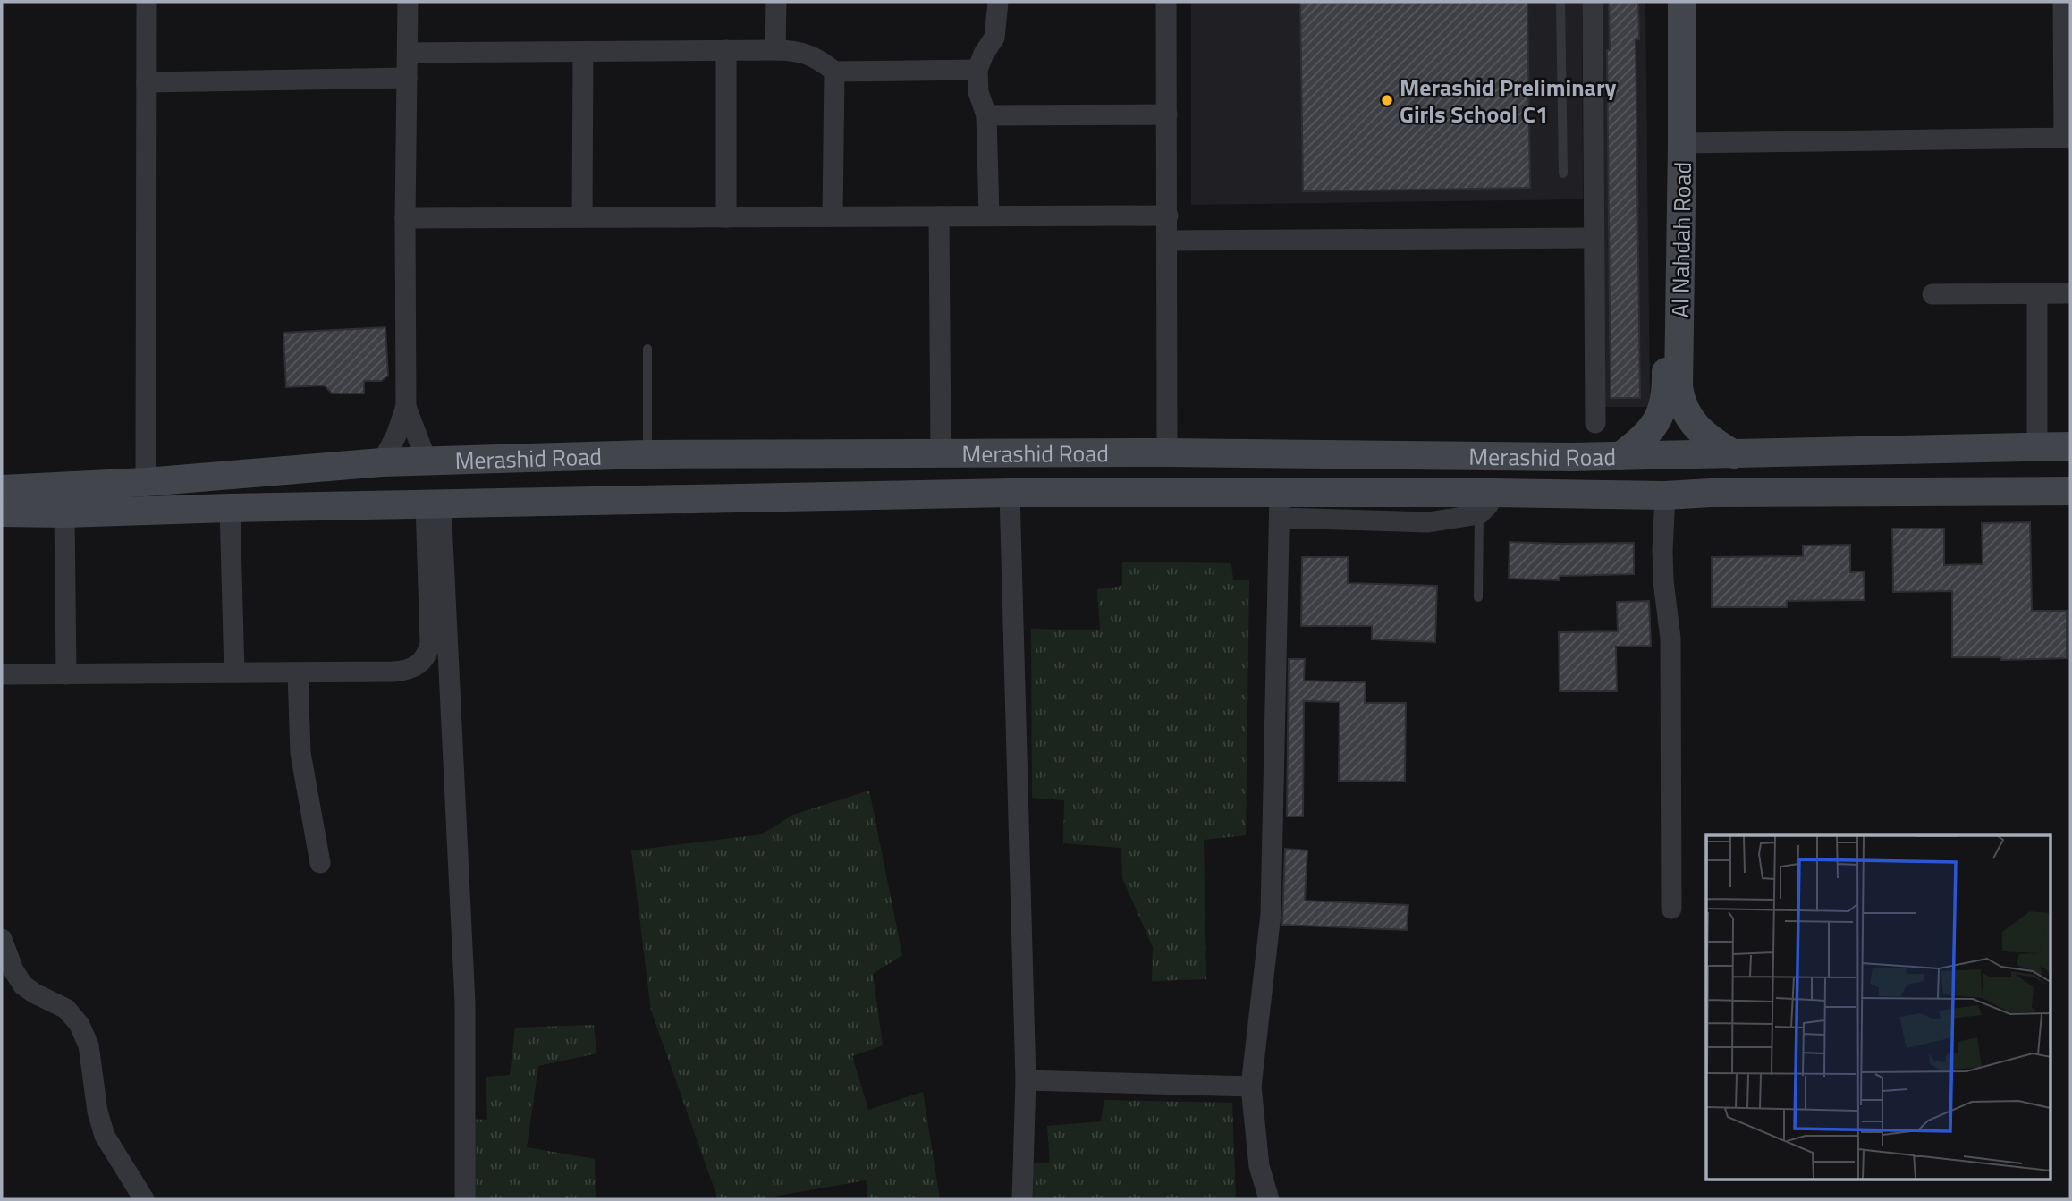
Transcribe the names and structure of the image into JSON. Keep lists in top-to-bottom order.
{
  "streets": {
    "main road": ["Al Nahdah Road", "Merashid Road"]
  },
  "crossings": [
    ["Al Nahdah Road", "Merashid Road"]
  ],
  "places": ["Merashid Preliminary Girls School C1"]
}
